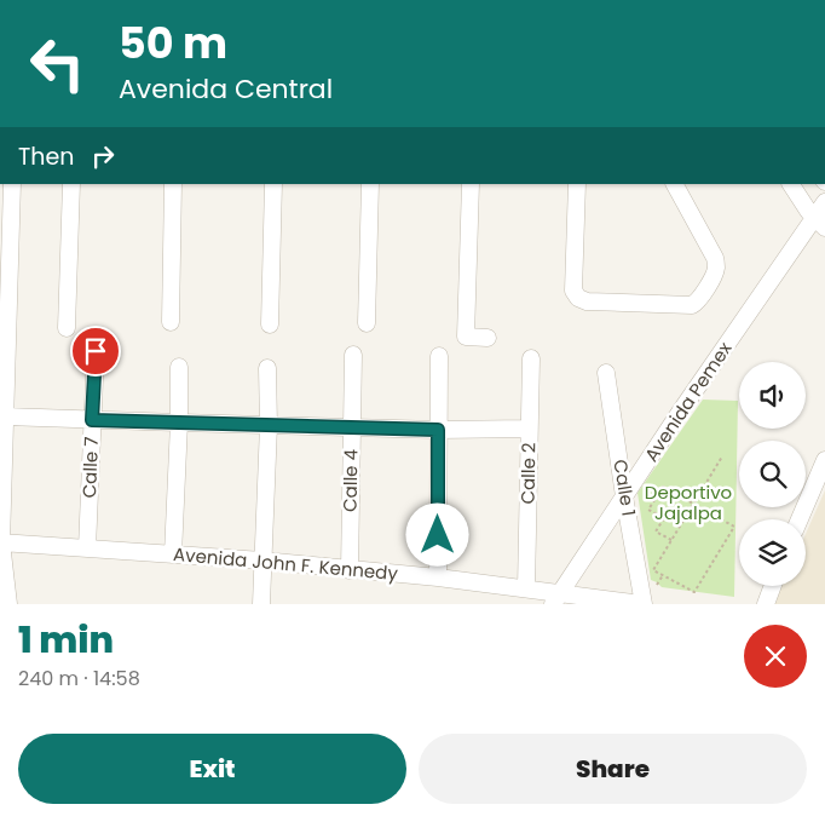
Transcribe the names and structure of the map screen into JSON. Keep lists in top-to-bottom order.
{
  "streets": {
    "street": [
      "Avenida Pemex",
      "Calle 7",
      "Calle 2",
      "Calle 4",
      "Calle 1",
      "Avenida John F. Kennedy"
    ]
  },
  "crossings": [
    ["Avenida Pemex", "Calle 1"],
    ["Avenida Pemex", "Avenida John F. Kennedy"],
    ["Calle 7", "Avenida John F. Kennedy"],
    ["Calle 2", "Avenida John F. Kennedy"],
    ["Calle 4", "Avenida John F. Kennedy"],
    ["Calle 1", "Avenida John F. Kennedy"]
  ],
  "parks": ["Deportivo Jajalpa"],
  "page": {
    "turn": ["50 m", "Avenida Central"],
    "then": "Then",
    "heading": ["1 min", "240 m · 14:58"],
    "buttons": ["Exit", "Share"]
  }
}
